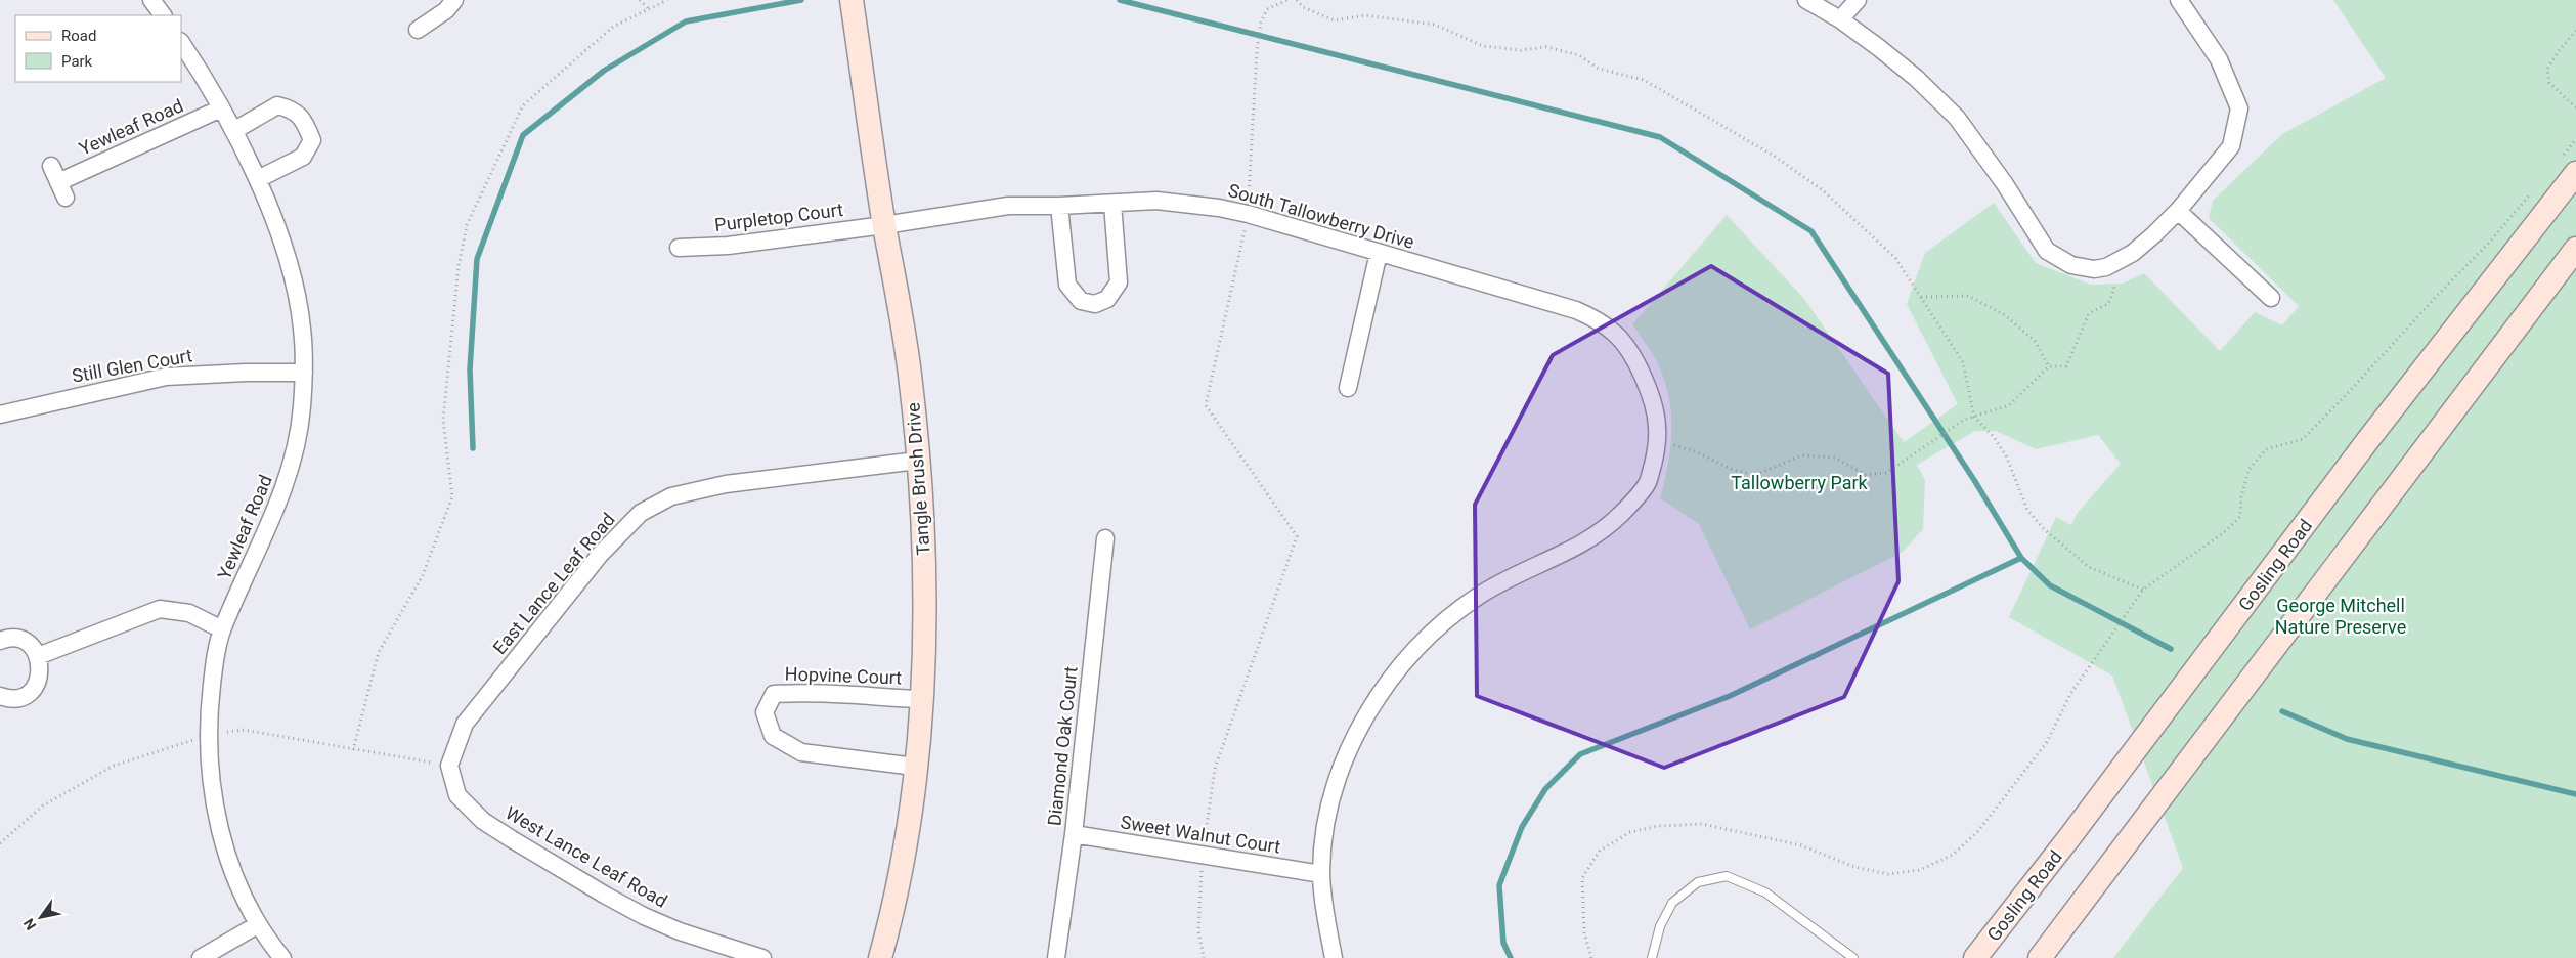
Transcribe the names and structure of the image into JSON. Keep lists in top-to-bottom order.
{
  "streets": {
    "main road": ["Tangle Brush Drive", "Gosling Road"],
    "street": [
      "Yewleaf Road",
      "South Tallowberry Drive",
      "Purpletop Court",
      "Still Glen Court",
      "East Lance Leaf Road",
      "Hopvine Court",
      "Diamond Oak Court",
      "Sweet Walnut Court",
      "West Lance Leaf Road"
    ]
  },
  "crossings": [
    ["Yewleaf Road", "Still Glen Court"],
    ["South Tallowberry Drive", "Purpletop Court"],
    ["South Tallowberry Drive", "Tangle Brush Drive"],
    ["South Tallowberry Drive", "Sweet Walnut Court"],
    ["Purpletop Court", "Tangle Brush Drive"],
    ["Tangle Brush Drive", "East Lance Leaf Road"],
    ["Tangle Brush Drive", "Hopvine Court"],
    ["East Lance Leaf Road", "West Lance Leaf Road"],
    ["Diamond Oak Court", "Sweet Walnut Court"]
  ],
  "parks": ["Tallowberry Park", "George Mitchell Nature Preserve"],
  "legend": ["Road", "Park"],
  "north": "bottom left"
}
